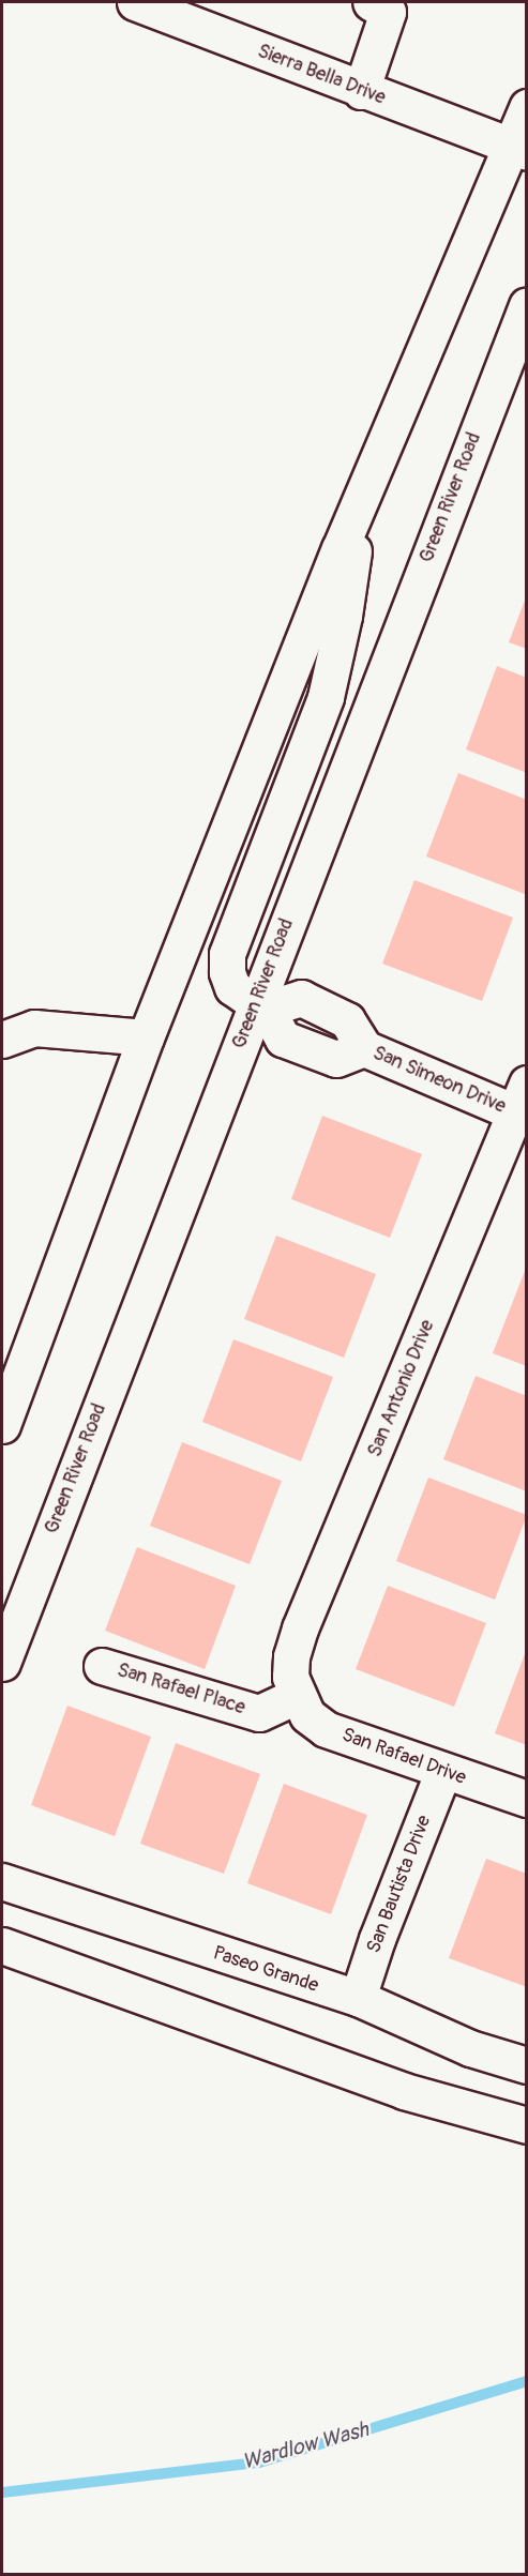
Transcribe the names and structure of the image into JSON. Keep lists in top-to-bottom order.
{
  "streets": {
    "main road": [
      "Sierra Bella Drive",
      "Green River Road",
      "San Simeon Drive",
      "San Antonio Drive",
      "San Rafael Place",
      "San Rafael Drive",
      "San Bautista Drive",
      "Paseo Grande"
    ]
  },
  "crossings": [
    ["Green River Road", "San Simeon Drive"],
    ["San Simeon Drive", "San Antonio Drive"],
    ["San Antonio Drive", "San Rafael Place"],
    ["San Antonio Drive", "San Rafael Drive"],
    ["San Rafael Place", "San Rafael Drive"],
    ["San Rafael Drive", "San Bautista Drive"],
    ["San Bautista Drive", "Paseo Grande"]
  ],
  "water": ["Wardlow Wash"]
}
